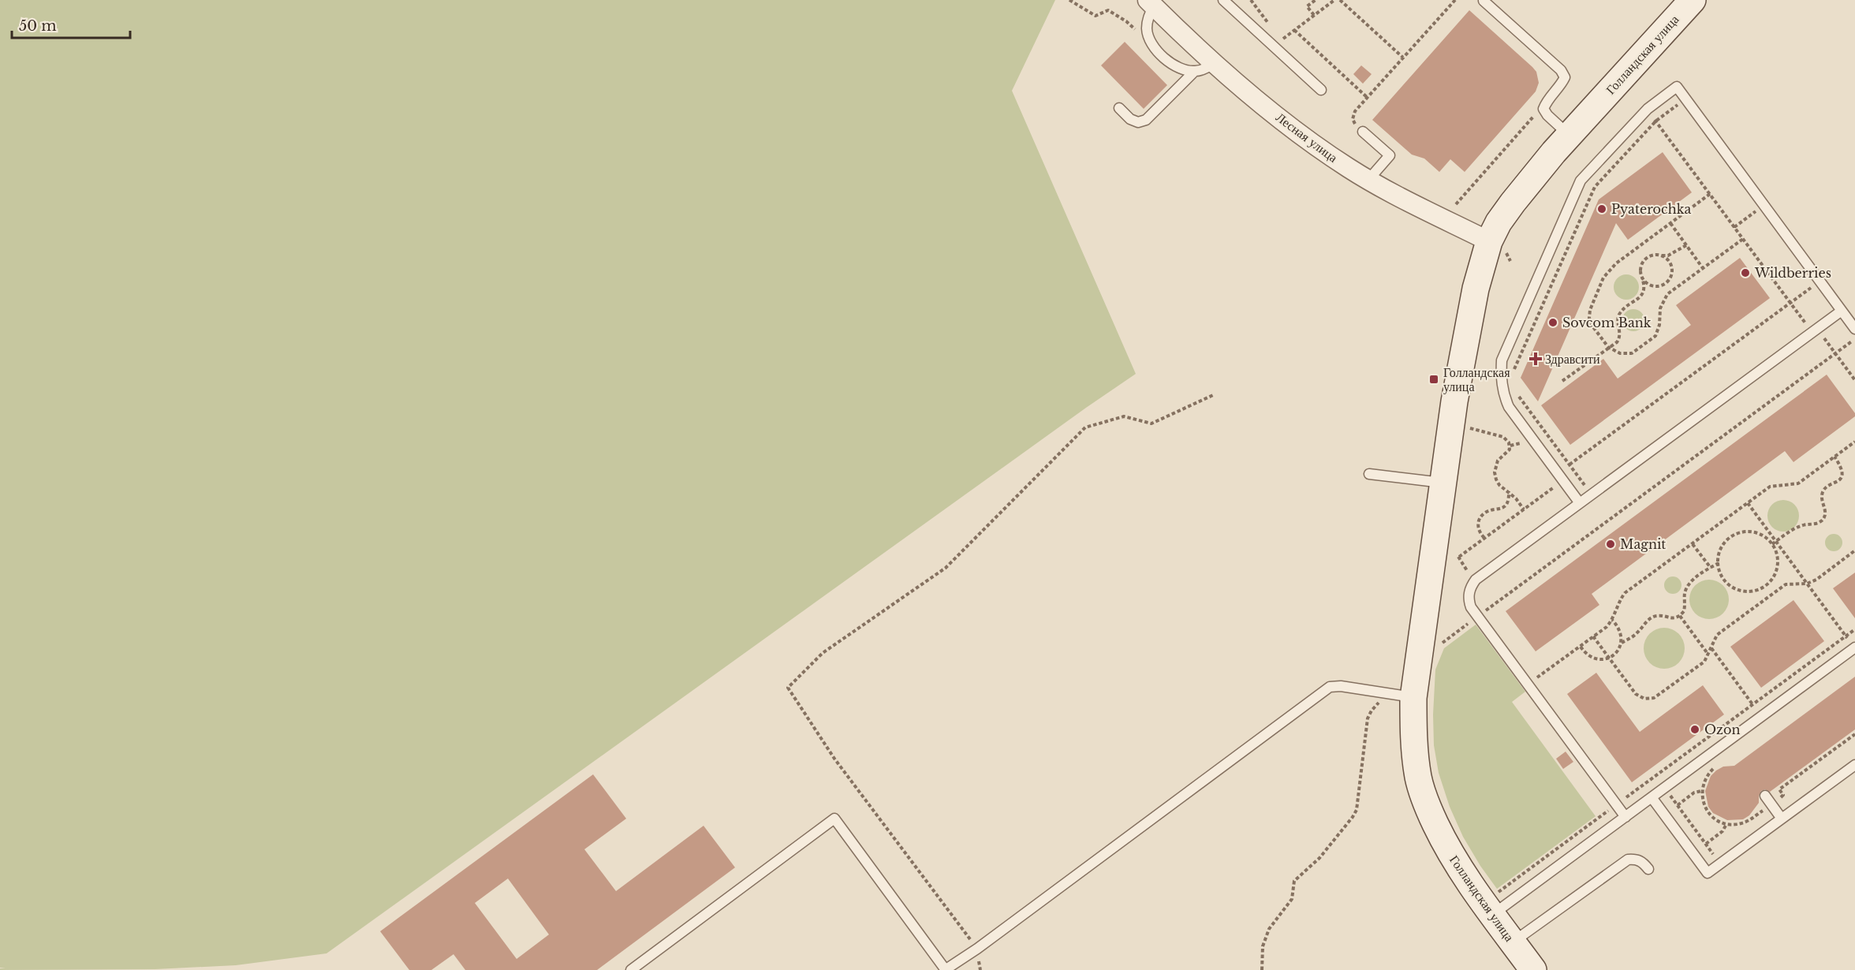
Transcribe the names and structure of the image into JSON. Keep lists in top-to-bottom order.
{
  "streets": {
    "street": ["Голландская улица", "Лесная улица"]
  },
  "crossings": [
    ["Голландская улица", "Лесная улица"]
  ],
  "places": {
    "other": [
      "Pyaterochka",
      "Wildberries",
      "Sovcom Bank",
      "Magnit",
      "Ozon"
    ],
    "health": ["Здравсити"],
    "transit": ["Голландская улица"]
  },
  "scale_bar": "50 m"
}
